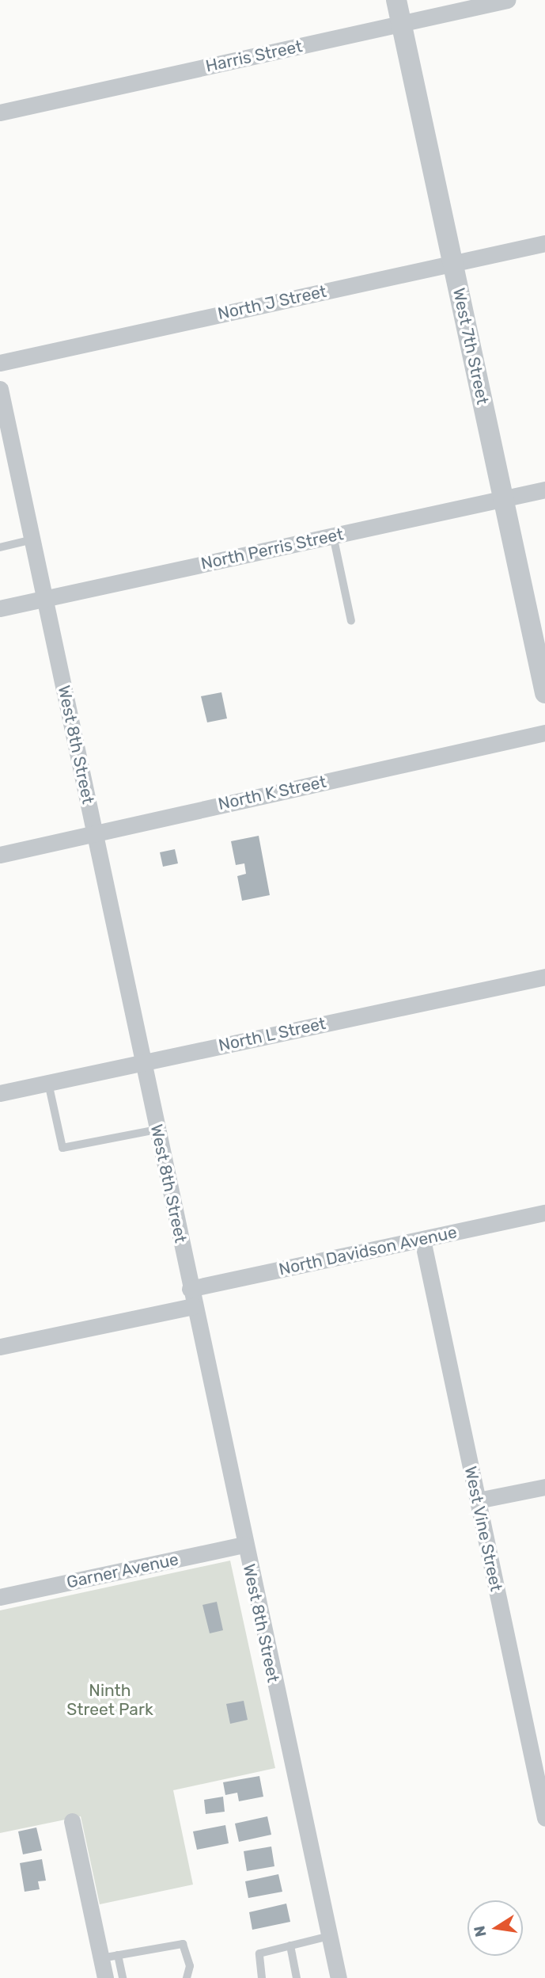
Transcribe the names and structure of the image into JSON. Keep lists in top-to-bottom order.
{
  "streets": {
    "street": [
      "Harris Street",
      "North J Street",
      "West 7th Street",
      "North Perris Street",
      "West 8th Street",
      "North K Street",
      "North L Street",
      "North Davidson Avenue",
      "West Vine Street",
      "Garner Avenue"
    ]
  },
  "crossings": [
    ["Harris Street", "West 7th Street"],
    ["North J Street", "West 7th Street"],
    ["West 7th Street", "North Perris Street"],
    ["North Perris Street", "West 8th Street"],
    ["West 8th Street", "North K Street"],
    ["West 8th Street", "North L Street"],
    ["West 8th Street", "North Davidson Avenue"],
    ["West 8th Street", "Garner Avenue"],
    ["North Davidson Avenue", "West Vine Street"]
  ],
  "parks": ["Ninth Street Park"],
  "north": "left"
}
